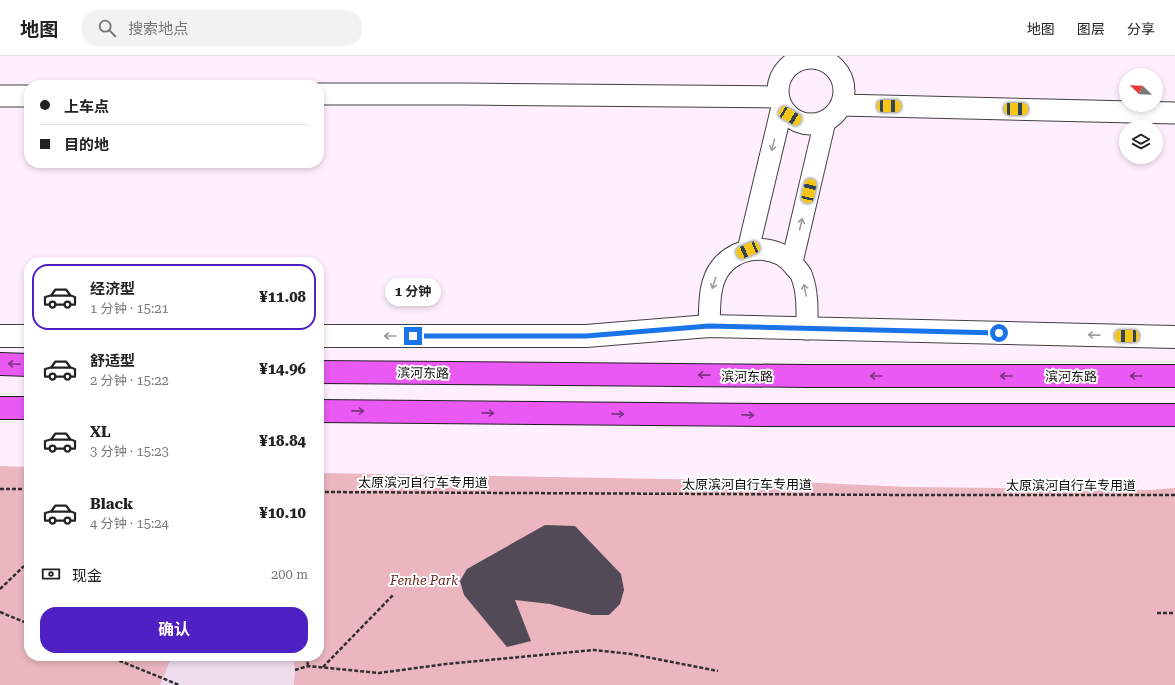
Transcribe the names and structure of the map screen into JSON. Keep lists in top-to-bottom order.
{
  "streets": {
    "highway": ["滨河东路"],
    "path": ["太原滨河自行车专用道"]
  },
  "parks": ["Fenhe Park"],
  "north": "top left",
  "page": {
    "header": "地图",
    "search": "搜索地点",
    "nav": ["地图", "图层", "分享"],
    "banner": ["上车点", "目的地"],
    "list": [
      {
        "name": "经济型",
        "note": "1 分钟 · 15:21",
        "value": "¥11.08"
      },
      {
        "name": "舒适型",
        "note": "2 分钟 · 15:22",
        "value": "¥14.96"
      },
      {
        "name": "XL",
        "note": "3 分钟 · 15:23",
        "value": "¥18.84"
      },
      {
        "name": "Black",
        "note": "4 分钟 · 15:24",
        "value": "¥10.10"
      }
    ],
    "bubble": "1 分钟",
    "pay": ["现金", "200 m"],
    "buttons": "确认"
  }
}
